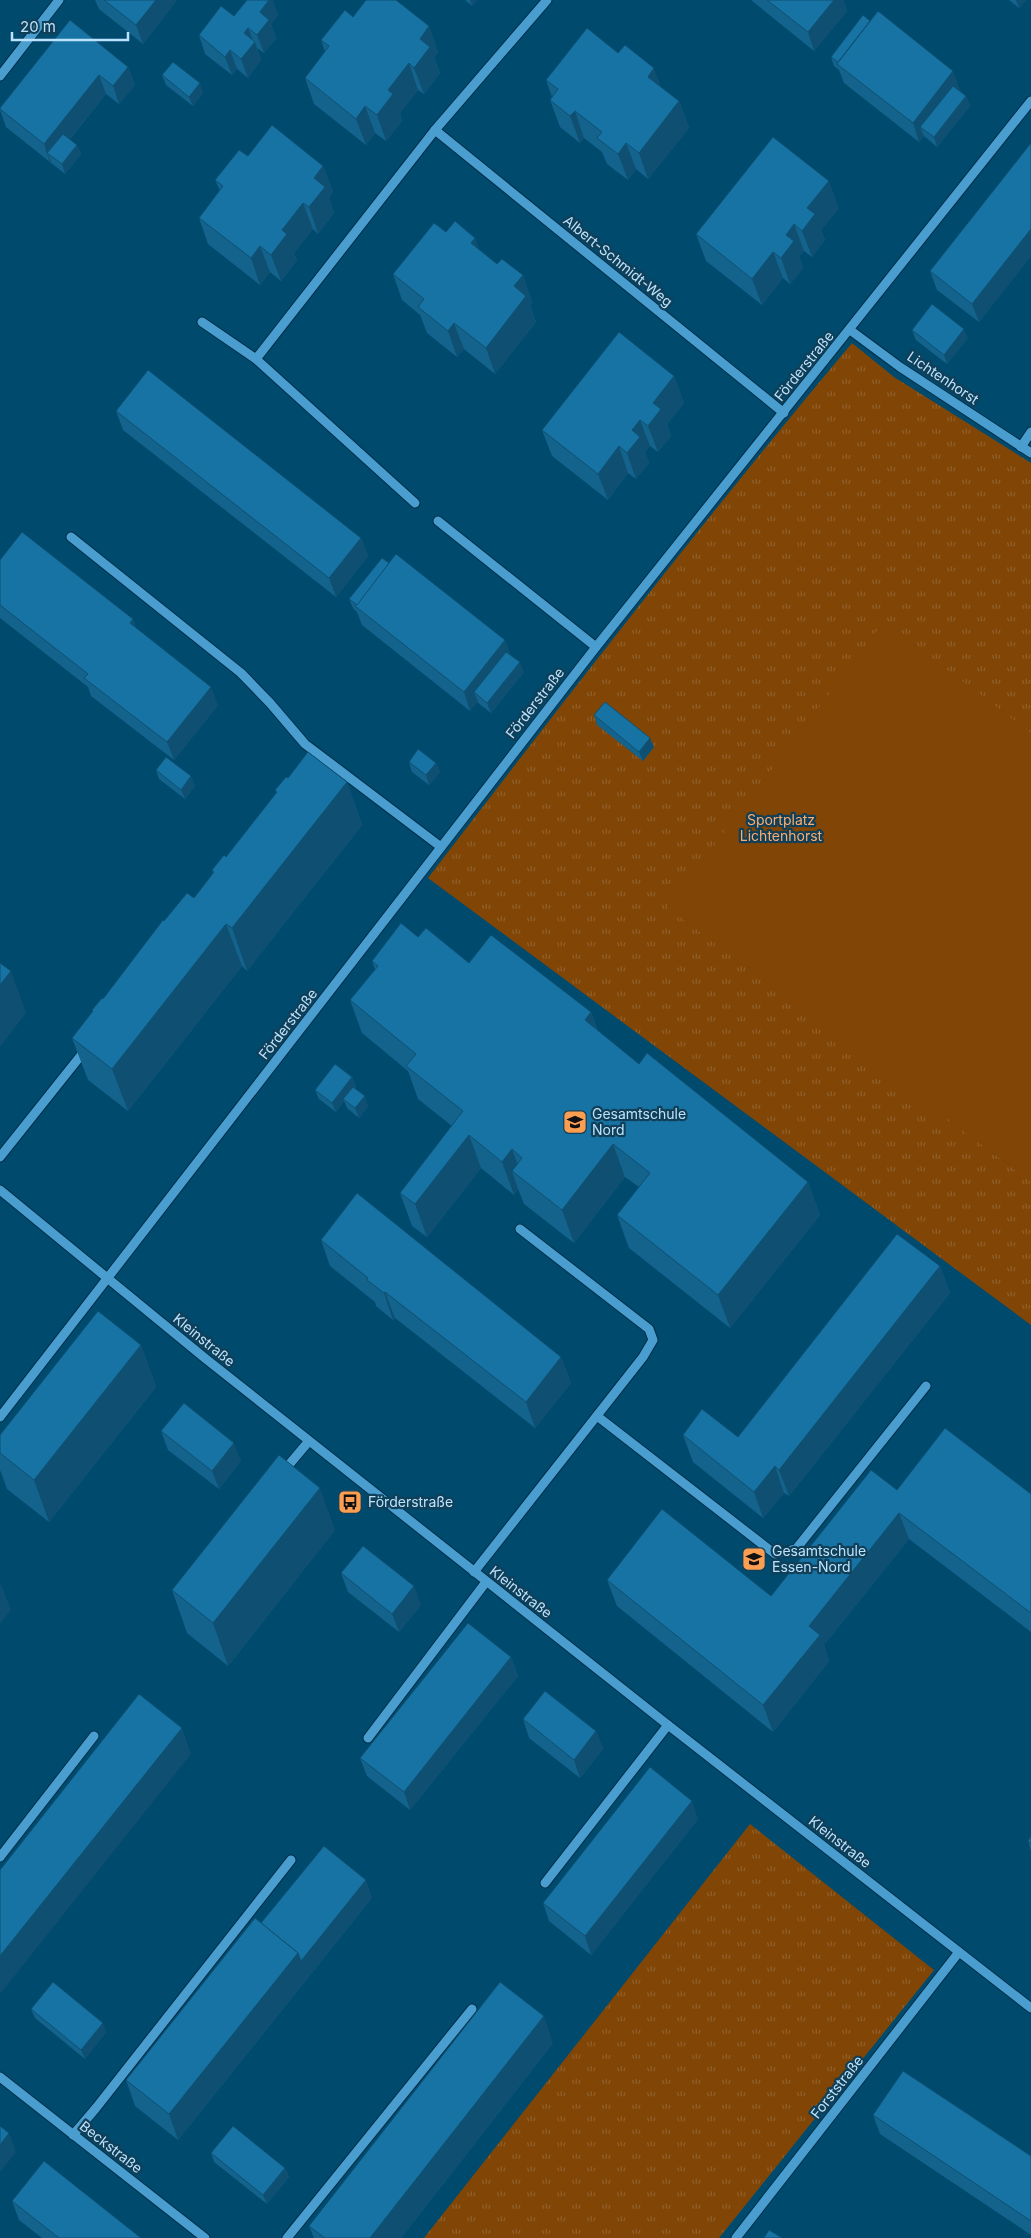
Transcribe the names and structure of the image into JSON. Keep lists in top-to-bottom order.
{
  "streets": {
    "street": [
      "Albert-Schmidt-Weg",
      "Förderstraße",
      "Lichtenhorst",
      "Kleinstraße",
      "Forststraße",
      "Beckstraße"
    ]
  },
  "crossings": [
    ["Albert-Schmidt-Weg", "Förderstraße"],
    ["Förderstraße", "Lichtenhorst"],
    ["Förderstraße", "Kleinstraße"],
    ["Kleinstraße", "Forststraße"]
  ],
  "parks": ["Sportplatz Lichtenhorst"],
  "places": {
    "school or university": ["Gesamtschule Nord", "Gesamtschule Essen-Nord"],
    "bus stop": ["Förderstraße"]
  },
  "scale_bar": "20 m"
}
